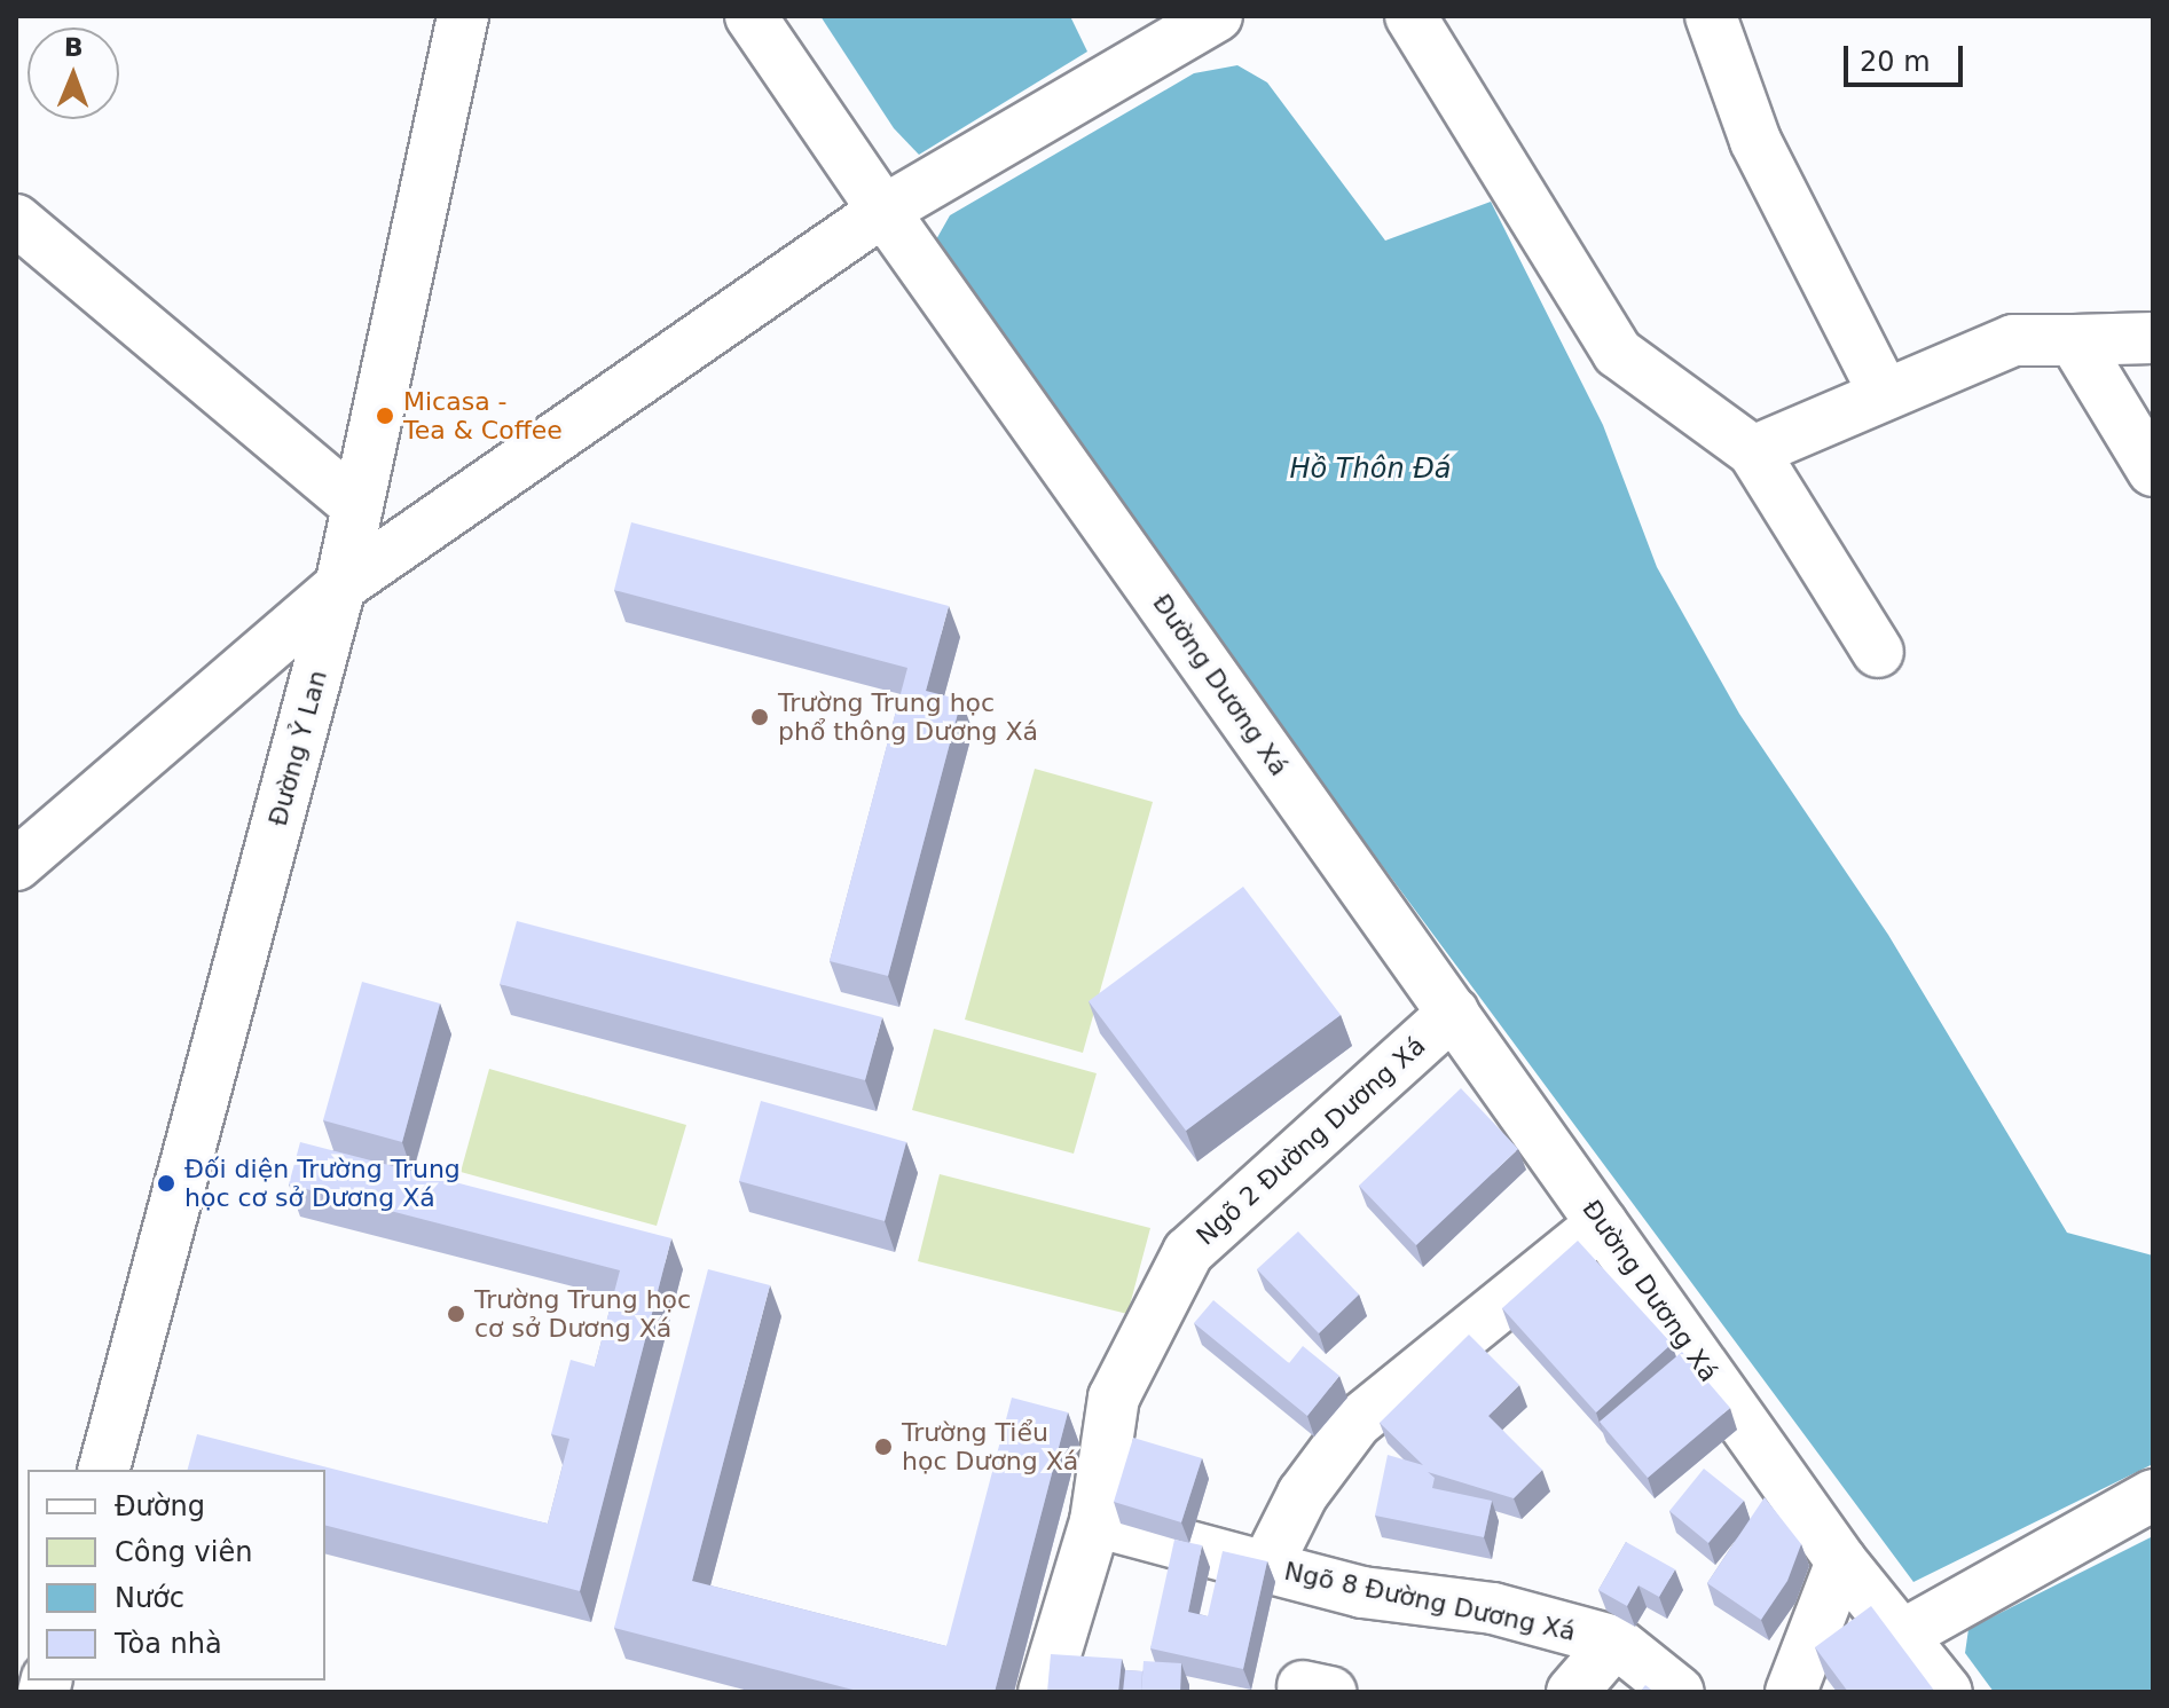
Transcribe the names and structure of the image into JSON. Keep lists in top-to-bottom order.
{
  "streets": {
    "street": [
      "Đường Dương Xá",
      "Đường Ỷ Lan",
      "Ngõ 2 Đường Dương Xá",
      "Ngõ 8 Đường Dương Xá"
    ]
  },
  "crossings": [
    ["Đường Dương Xá", "Ngõ 2 Đường Dương Xá"],
    ["Đường Dương Xá", "Ngõ 8 Đường Dương Xá"]
  ],
  "water": ["Hồ Thôn Đá"],
  "places": [
    "Micasa - Tea & Coffee",
    "Trường Trung học phổ thông Dương Xá",
    "Đối diện Trường Trung học cơ sở Dương Xá",
    "Trường Trung học cơ sở Dương Xá",
    "Trường Tiểu học Dương Xá"
  ],
  "legend": [
    "Đường",
    "Công viên",
    "Nước",
    "Tòa nhà"
  ],
  "scale_bar": "20 m",
  "north": "top"
}
